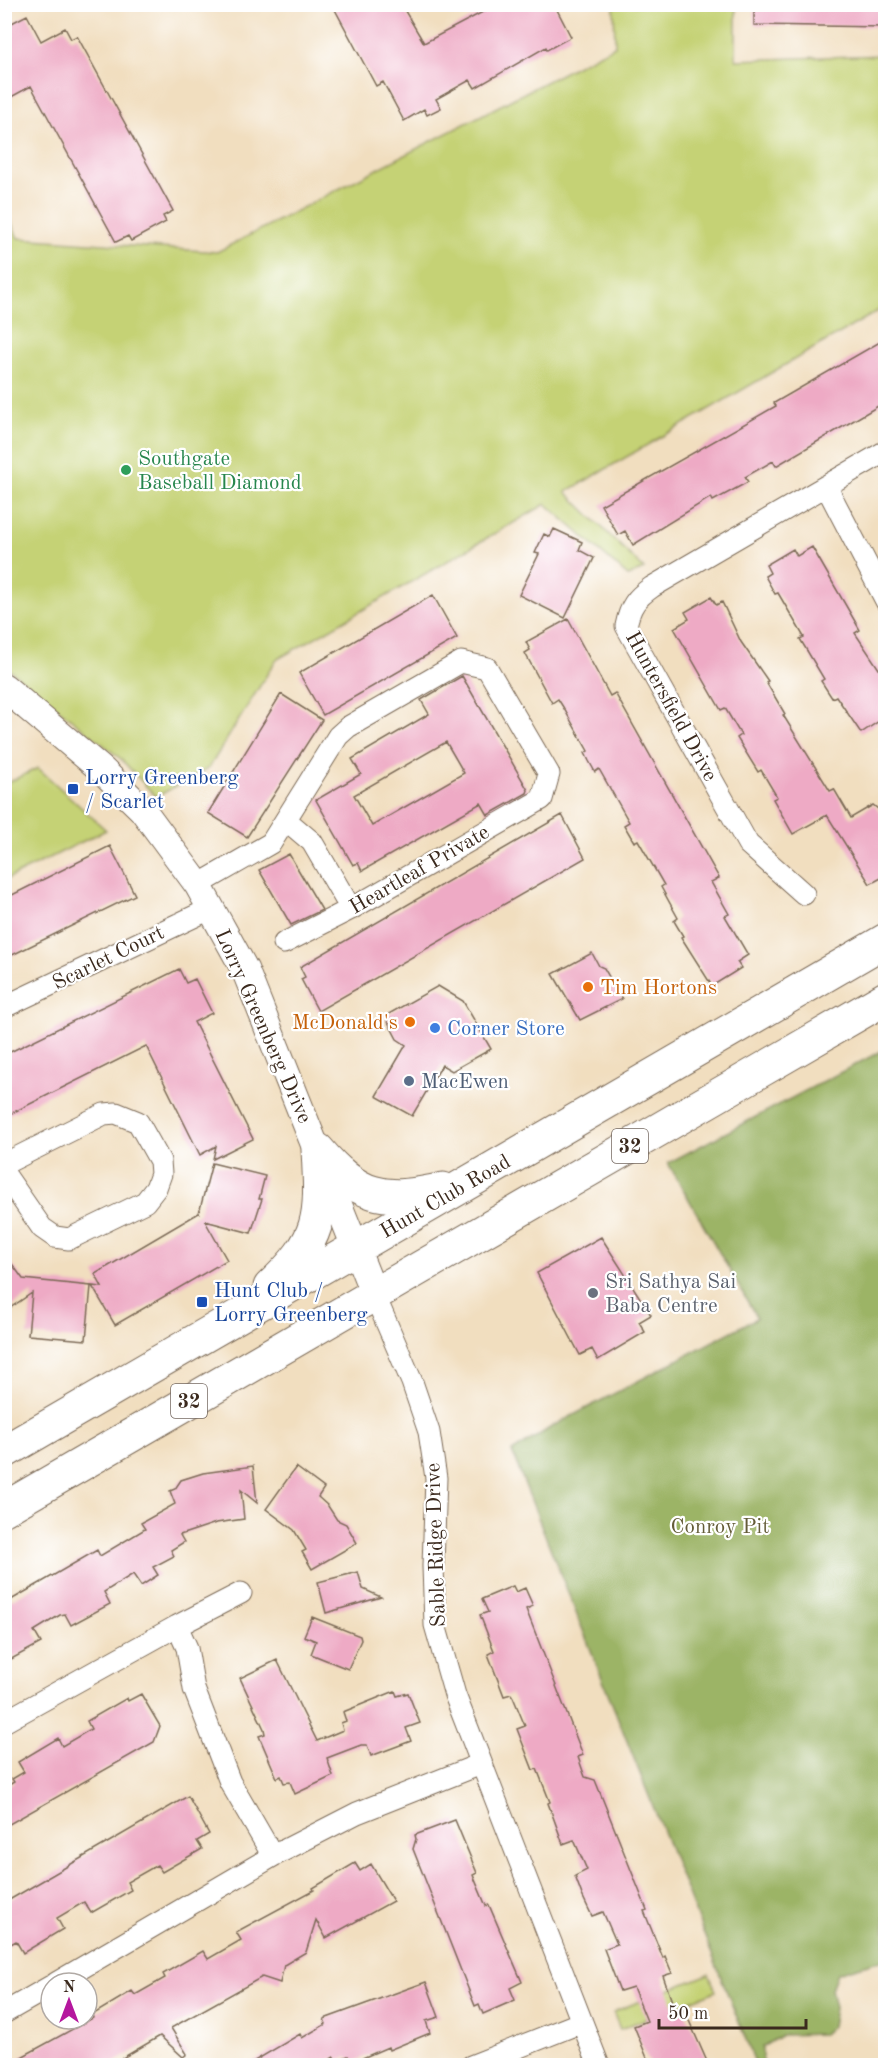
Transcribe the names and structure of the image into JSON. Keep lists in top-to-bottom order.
{
  "streets": {
    "main road": ["32", "Hunt Club Road"],
    "street": [
      "Huntersfield Drive",
      "Heartleaf Private",
      "Scarlet Court",
      "Lorry Greenberg Drive",
      "Sable Ridge Drive"
    ]
  },
  "crossings": [
    ["Scarlet Court", "Lorry Greenberg Drive"],
    ["Lorry Greenberg Drive", "32"],
    ["Lorry Greenberg Drive", "Hunt Club Road"],
    ["Lorry Greenberg Drive", "Sable Ridge Drive"],
    ["32", "Sable Ridge Drive"]
  ],
  "parks": ["Conroy Pit"],
  "places": {
    "other": [
      "Southgate Baseball Diamond",
      "Tim Hortons",
      "McDonald's",
      "Corner Store",
      "MacEwen",
      "Sri Sathya Sai Baba Centre"
    ],
    "transit": ["Lorry Greenberg / Scarlet", "Hunt Club / Lorry Greenberg"]
  },
  "scale_bar": "50 m",
  "north": "top"
}
